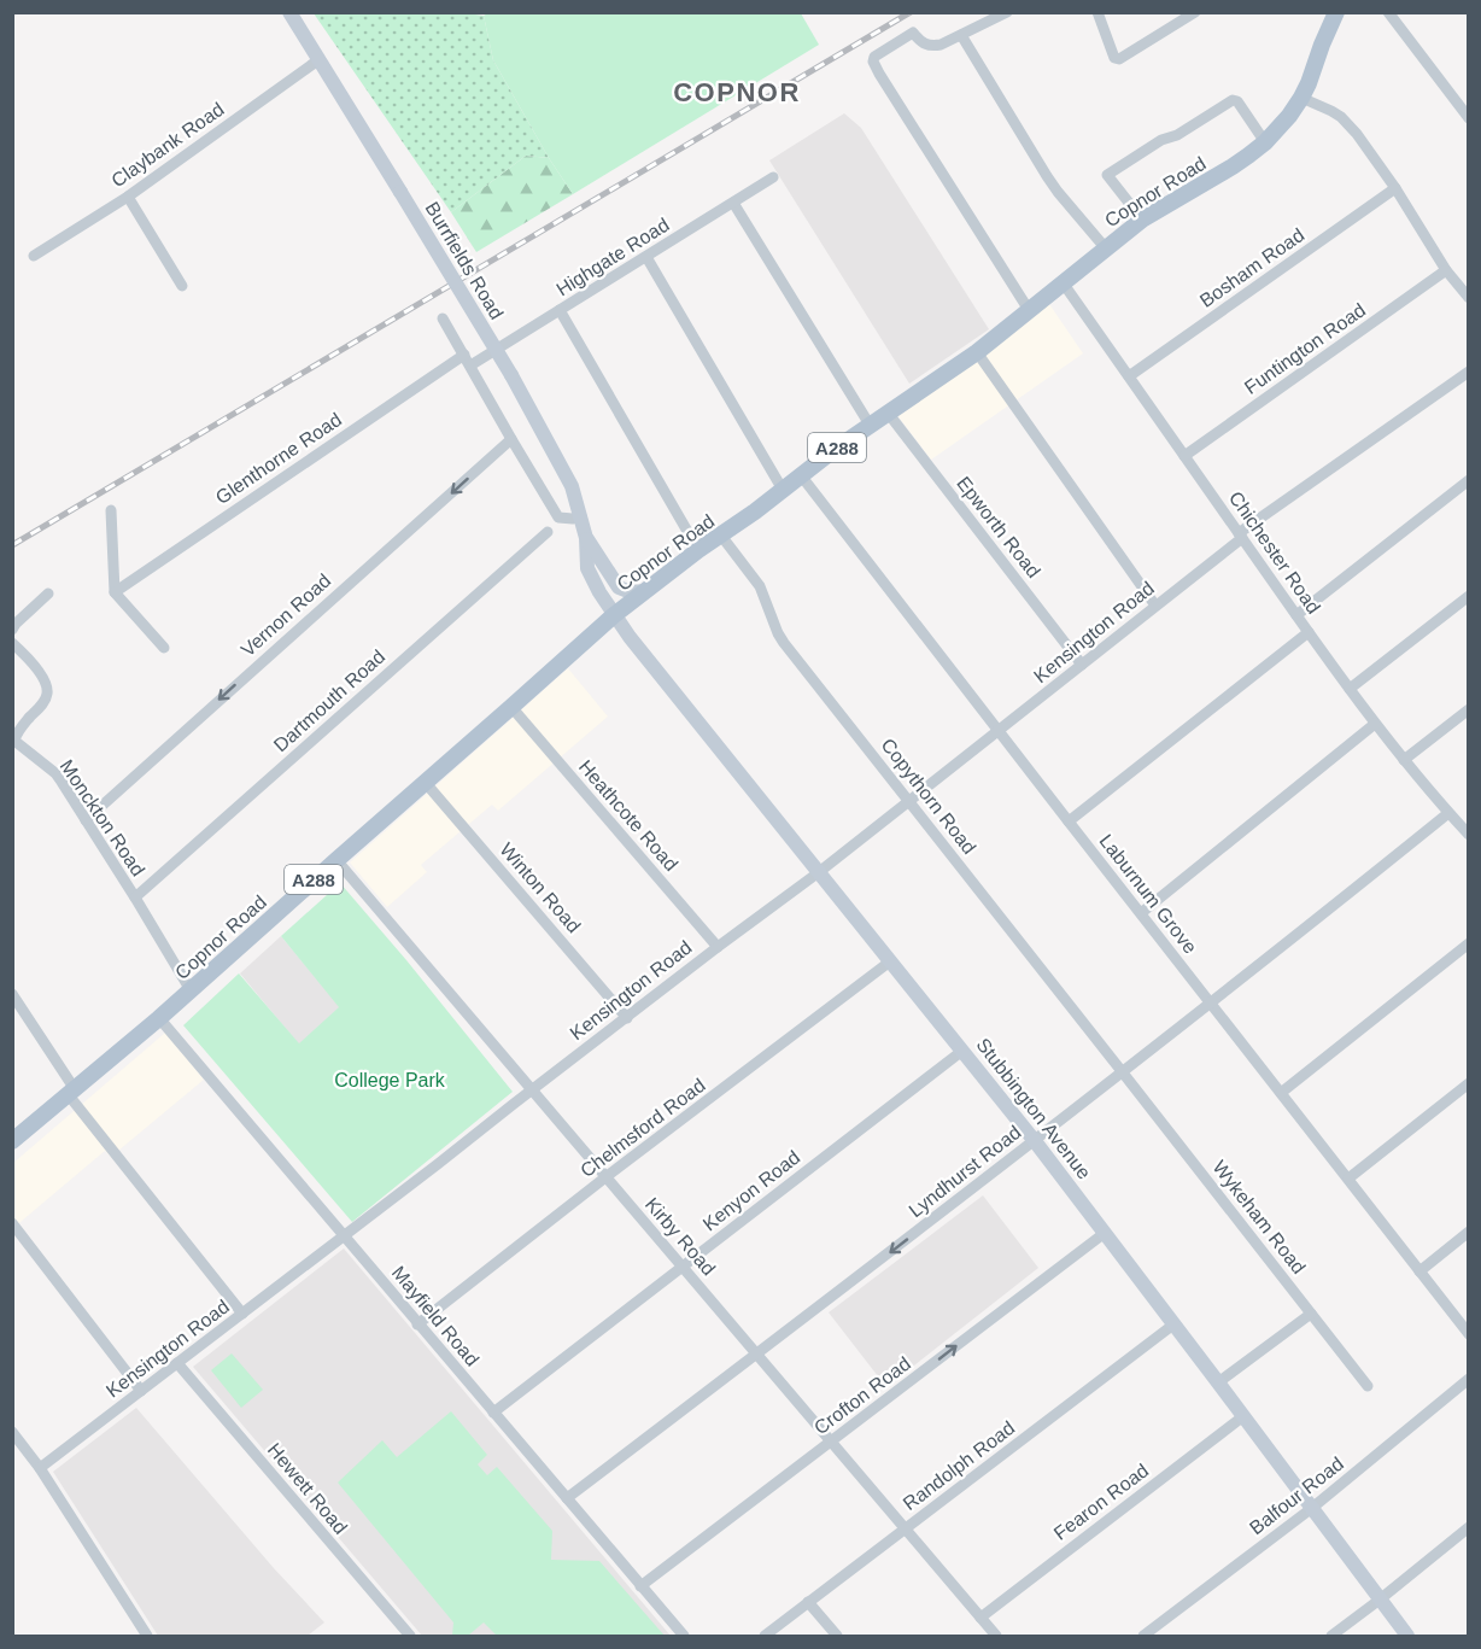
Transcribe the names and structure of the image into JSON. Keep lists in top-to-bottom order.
{
  "streets": {
    "main road": ["Copnor Road", "A288"],
    "street": [
      "Claybank Road",
      "Highgate Road",
      "Burrfields Road",
      "Bosham Road",
      "Funtington Road",
      "Glenthorne Road",
      "Epworth Road",
      "Chichester Road",
      "Vernon Road",
      "Kensington Road",
      "Dartmouth Road",
      "Copythorn Road",
      "Heathcote Road",
      "Monckton Road",
      "Winton Road",
      "Laburnum Grove",
      "Stubbington Avenue",
      "Chelmsford Road",
      "Lyndhurst Road",
      "Kenyon Road",
      "Wykeham Road",
      "Kirby Road",
      "Mayfield Road",
      "Crofton Road",
      "Randolph Road",
      "Hewett Road",
      "Balfour Road",
      "Fearon Road"
    ]
  },
  "crossings": [
    ["Claybank Road", "Burrfields Road"],
    ["Copnor Road", "Burrfields Road"],
    ["Copnor Road", "Epworth Road"],
    ["Copnor Road", "Chichester Road"],
    ["Copnor Road", "Copythorn Road"],
    ["Copnor Road", "Heathcote Road"],
    ["Copnor Road", "Monckton Road"],
    ["Copnor Road", "Winton Road"],
    ["Copnor Road", "Laburnum Grove"],
    ["Copnor Road", "Stubbington Avenue"],
    ["Copnor Road", "Kirby Road"],
    ["Copnor Road", "Mayfield Road"],
    ["Burrfields Road", "Stubbington Avenue"],
    ["Bosham Road", "Chichester Road"],
    ["Funtington Road", "Chichester Road"],
    ["Epworth Road", "Kensington Road"],
    ["Chichester Road", "Kensington Road"],
    ["Chichester Road", "Lyndhurst Road"],
    ["Vernon Road", "Monckton Road"],
    ["Kensington Road", "Copythorn Road"],
    ["Kensington Road", "Heathcote Road"],
    ["Kensington Road", "Winton Road"],
    ["Kensington Road", "Laburnum Grove"],
    ["Kensington Road", "Stubbington Avenue"],
    ["Kensington Road", "Kirby Road"],
    ["Kensington Road", "Mayfield Road"],
    ["Kensington Road", "Hewett Road"],
    ["Dartmouth Road", "Monckton Road"],
    ["Copythorn Road", "Lyndhurst Road"],
    ["Copythorn Road", "Wykeham Road"],
    ["Laburnum Grove", "Lyndhurst Road"],
    ["Stubbington Avenue", "Chelmsford Road"],
    ["Stubbington Avenue", "Lyndhurst Road"],
    ["Stubbington Avenue", "Kenyon Road"],
    ["Stubbington Avenue", "Crofton Road"],
    ["Stubbington Avenue", "Randolph Road"],
    ["Stubbington Avenue", "Balfour Road"],
    ["Stubbington Avenue", "Fearon Road"],
    ["Chelmsford Road", "Kirby Road"],
    ["Chelmsford Road", "Mayfield Road"],
    ["Lyndhurst Road", "Wykeham Road"],
    ["Lyndhurst Road", "Kirby Road"],
    ["Lyndhurst Road", "Mayfield Road"],
    ["Kenyon Road", "Kirby Road"],
    ["Kenyon Road", "Mayfield Road"],
    ["Kirby Road", "Crofton Road"],
    ["Kirby Road", "Randolph Road"],
    ["Kirby Road", "Fearon Road"],
    ["Mayfield Road", "Crofton Road"]
  ],
  "one_way": ["Vernon Road", "Crofton Road"],
  "districts": ["COPNOR"],
  "parks": ["College Park"]
}
